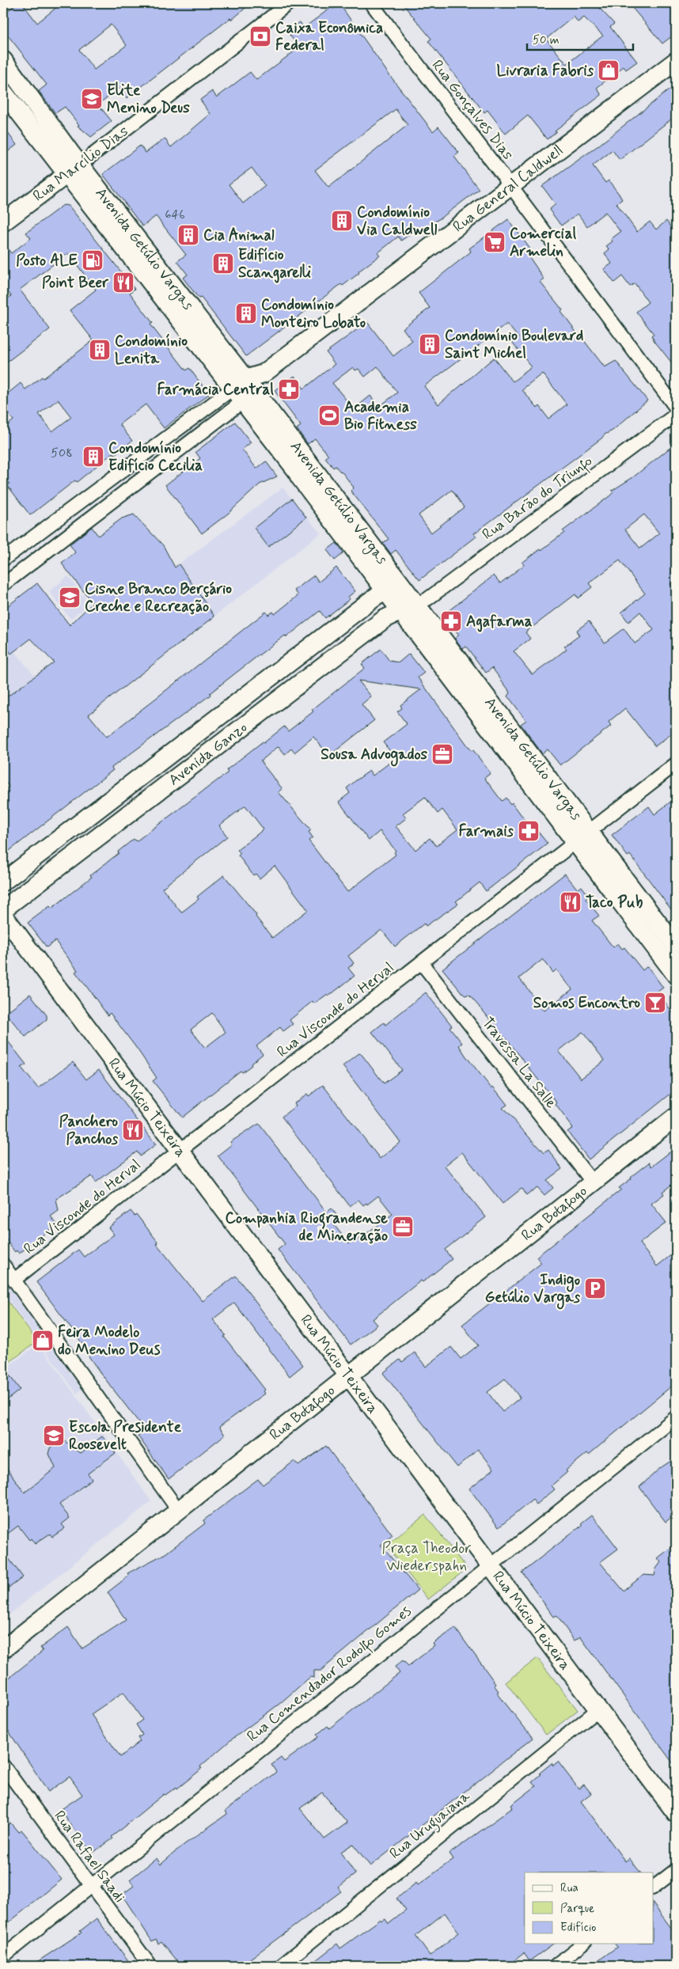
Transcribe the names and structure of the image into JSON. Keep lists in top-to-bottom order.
{
  "streets": {
    "street": [
      "Rua Gonçalves Dias",
      "Rua Marcílio Dias",
      "Rua General Caldwell",
      "Avenida Getúlio Vargas",
      "Rua Barão do Triunfo",
      "Avenida Ganzo",
      "Rua Visconde do Herval",
      "Travessa La Salle",
      "Rua Múcio Teixeira",
      "Rua Botafogo",
      "Rua Comendador Rodolfo Gomes",
      "Rua Uruguaiana",
      "Rua Rafael Saadi"
    ]
  },
  "crossings": [
    ["Rua Gonçalves Dias", "Rua General Caldwell"],
    ["Rua Marcílio Dias", "Avenida Getúlio Vargas"],
    ["Rua General Caldwell", "Avenida Getúlio Vargas"],
    ["Avenida Getúlio Vargas", "Rua Barão do Triunfo"],
    ["Avenida Getúlio Vargas", "Avenida Ganzo"],
    ["Avenida Getúlio Vargas", "Rua Visconde do Herval"],
    ["Rua Barão do Triunfo", "Avenida Ganzo"],
    ["Rua Visconde do Herval", "Travessa La Salle"],
    ["Rua Visconde do Herval", "Rua Múcio Teixeira"],
    ["Travessa La Salle", "Rua Botafogo"],
    ["Rua Múcio Teixeira", "Rua Botafogo"],
    ["Rua Múcio Teixeira", "Rua Comendador Rodolfo Gomes"],
    ["Rua Múcio Teixeira", "Rua Uruguaiana"],
    ["Rua Comendador Rodolfo Gomes", "Rua Rafael Saadi"]
  ],
  "parks": ["Praça Theodor Wiederspahn"],
  "places": {
    "bank": ["Caixa Econômica Federal"],
    "shop": ["Livraria Fabris", "Feira Modelo do Menino Deus"],
    "school or university": ["Elite Menino Deus", "Cisne Branco Berçário Creche e Recreação", "Escola Presidente Roosevelt"],
    "building": [
      "Condomínio Via Caldwell",
      "Cia Animal",
      "Edifício Scangarelli",
      "Condomínio Monteiro Lobato",
      "Condomínio Boulevard Saint Michel",
      "Condomínio Lenita",
      "Condomínio Edifício Cecilia"
    ],
    "supermarket": ["Comercial Armelin"],
    "fuel station": ["Posto ALE"],
    "restaurant": ["Point Beer", "Taco Pub", "Panchero Panchos"],
    "pharmacy": ["Farmácia Central", "Agafarma", "Farmais"],
    "sports": ["Academia Bio Fitness"],
    "office": ["Sousa Advogados", "Companhia Riograndense de Mineração"],
    "bar": ["Somos Encontro"],
    "parking": ["Indigo Getúlio Vargas"]
  },
  "house_numbers": ["646", "508"],
  "legend": ["Rua", "Parque", "Edifício"],
  "scale_bar": "50 m"
}
